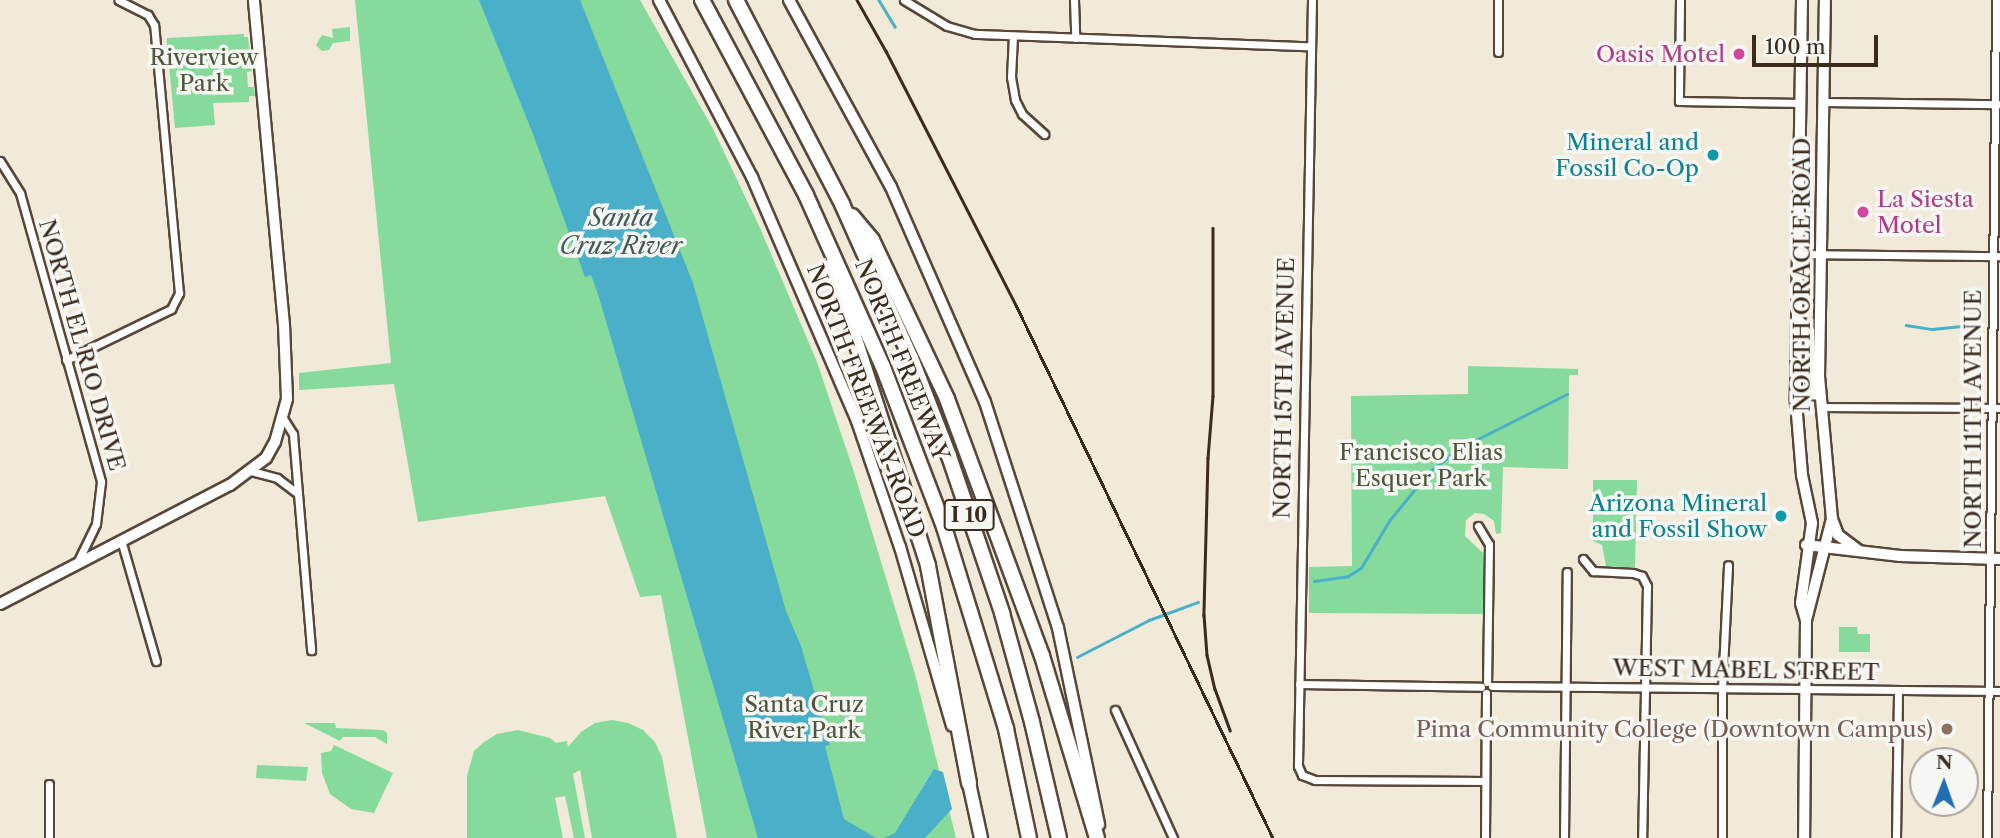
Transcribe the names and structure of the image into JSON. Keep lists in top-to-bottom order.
{
  "streets": {
    "highway": ["NORTH FREEWAY", "I 10"],
    "main road": ["NORTH ORACLE ROAD", "NORTH FREEWAY ROAD"],
    "street": [
      "NORTH EL RIO DRIVE",
      "NORTH 15TH AVENUE",
      "NORTH 11TH AVENUE",
      "WEST MABEL STREET"
    ]
  },
  "crossings": [
    ["NORTH 15TH AVENUE", "WEST MABEL STREET"],
    ["NORTH 11TH AVENUE", "WEST MABEL STREET"]
  ],
  "water": ["Santa Cruz River"],
  "parks": ["Riverview Park", "Francisco Elias Esquer Park", "Santa Cruz River Park"],
  "places": [
    "Oasis Motel",
    "Mineral and Fossil Co-Op",
    "La Siesta Motel",
    "Arizona Mineral and Fossil Show",
    "Pima Community College (Downtown Campus)"
  ],
  "scale_bar": "100 m",
  "north": "top"
}
